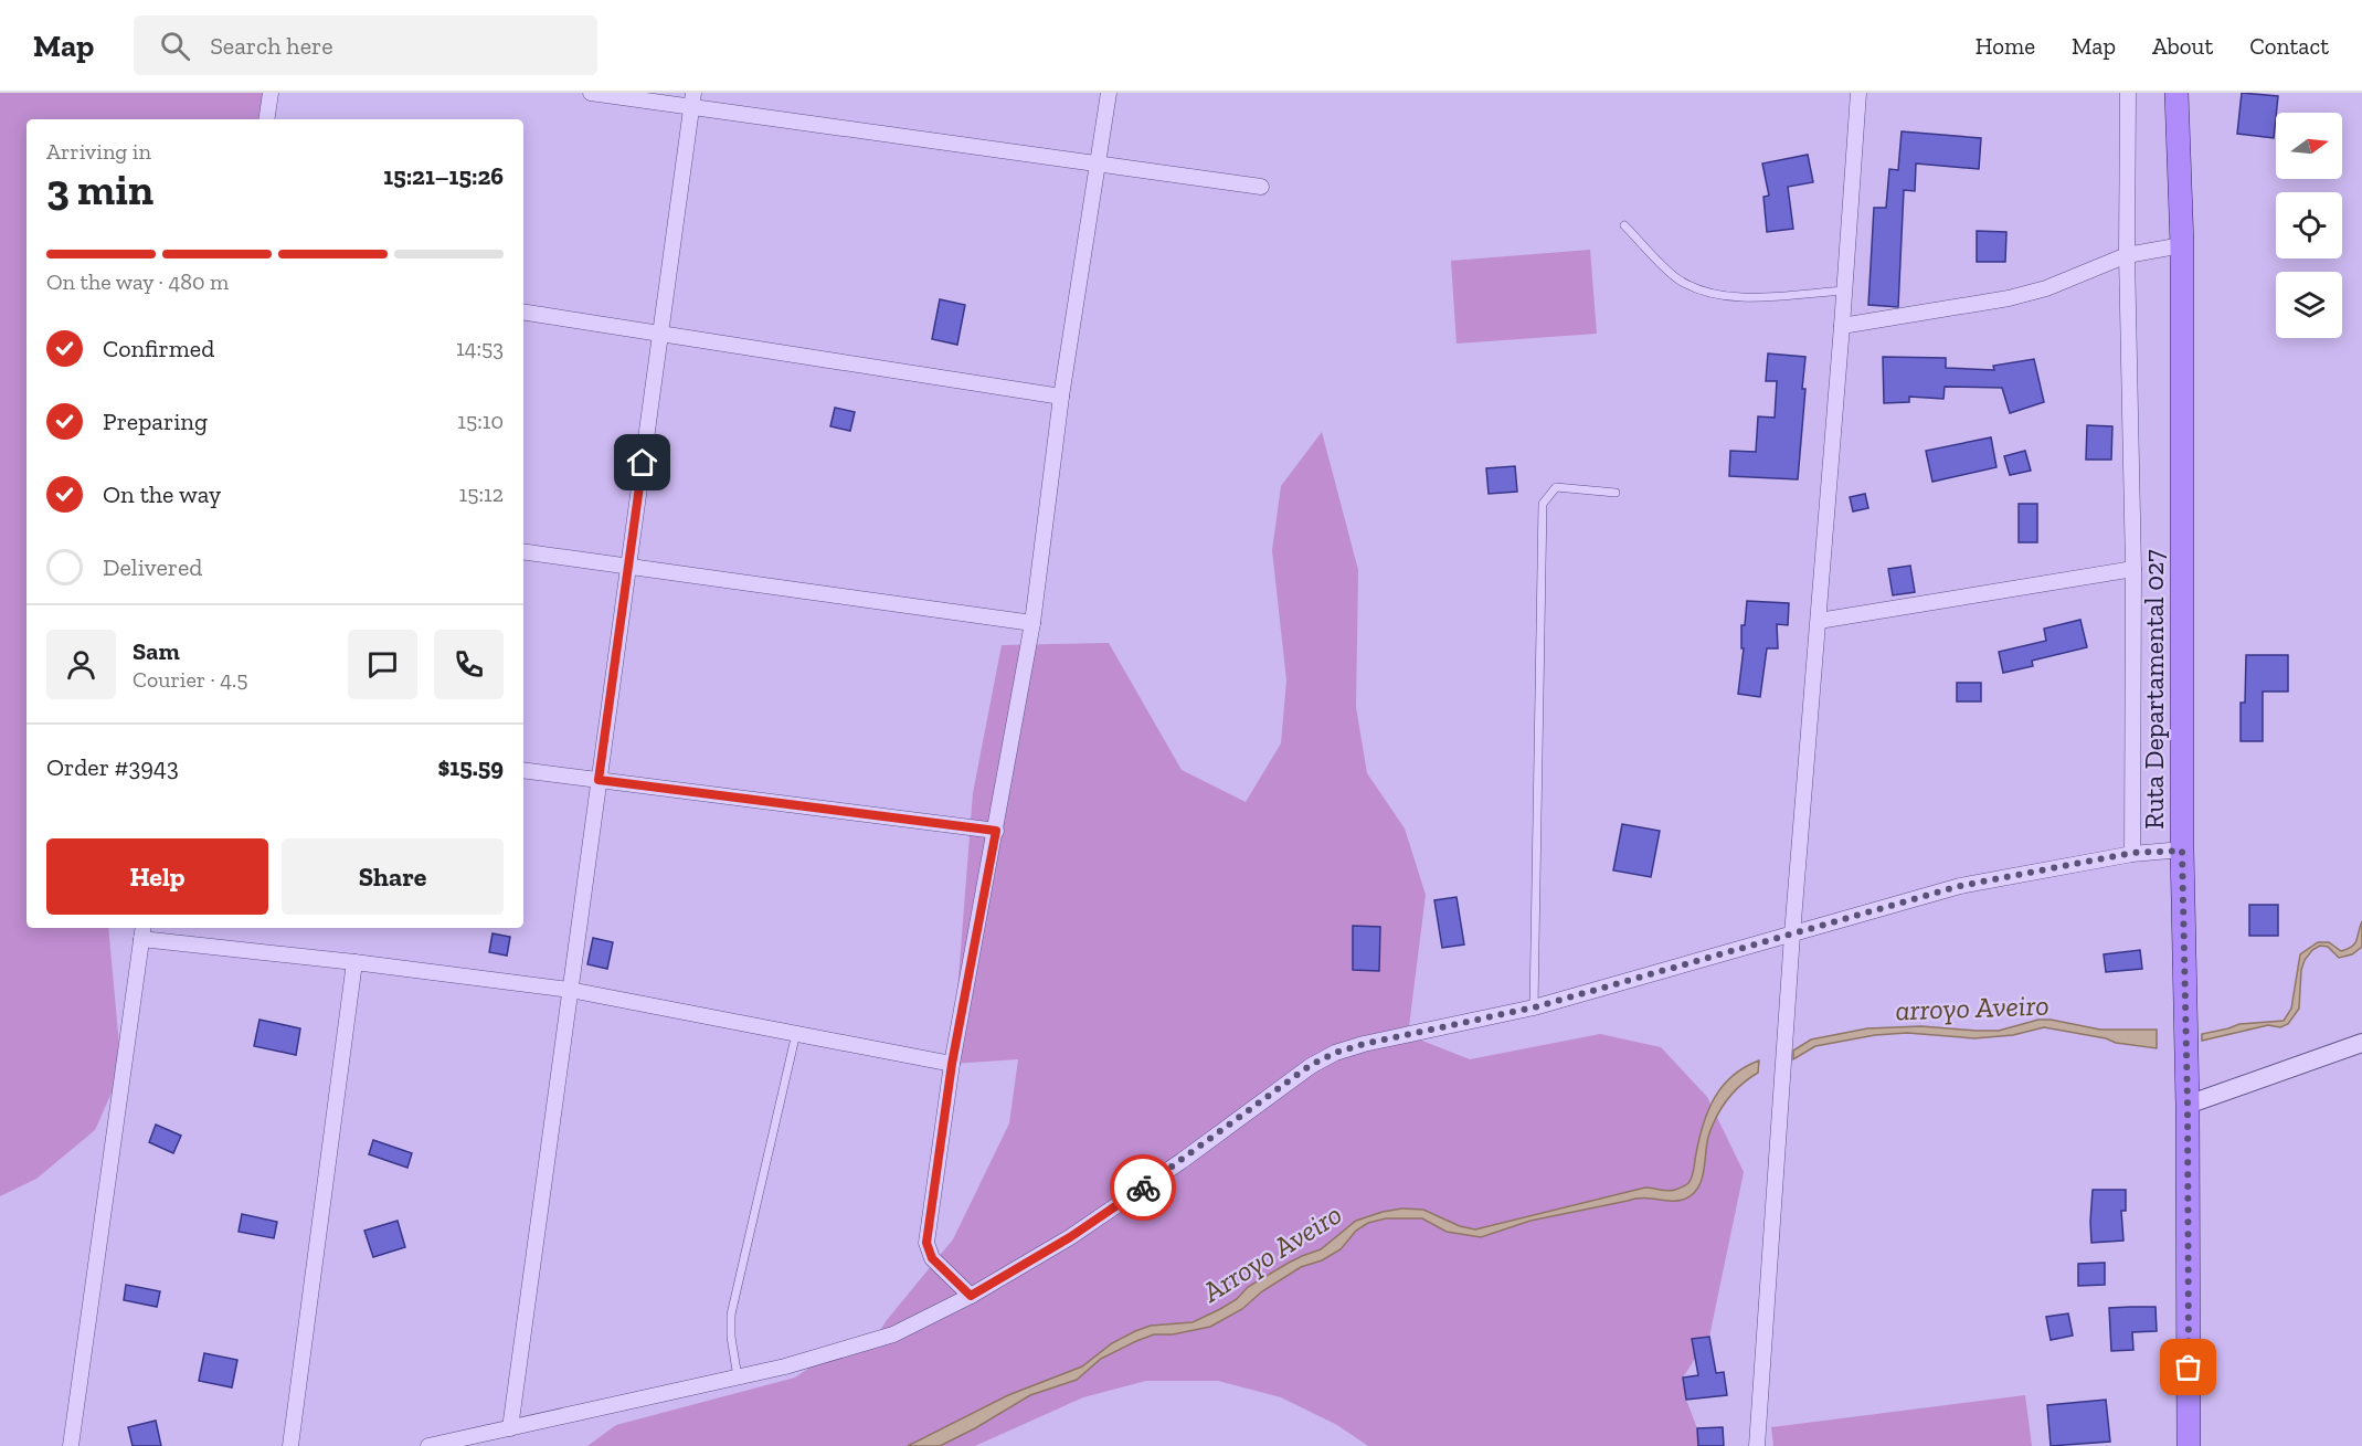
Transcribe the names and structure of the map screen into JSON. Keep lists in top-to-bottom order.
{
  "streets": {
    "main road": ["Ruta Departamental 027"]
  },
  "water": ["arroyo Aveiro", "Arroyo Aveiro"],
  "north": "right",
  "page": {
    "header": "Map",
    "search": "Search here",
    "nav": [
      "Home",
      "Map",
      "About",
      "Contact"
    ],
    "heading": ["3 min", "Arriving in", "15:21–15:26"],
    "panel": [
      "Sam",
      "Courier · 4.5",
      "Order #3943",
      "$15.59"
    ],
    "bar": "On the way · 480 m",
    "list": [
      ["Confirmed", "14:53"],
      ["Preparing", "15:10"],
      ["On the way", "15:12"],
      "Delivered"
    ],
    "buttons": ["Help", "Share"]
  }
}
